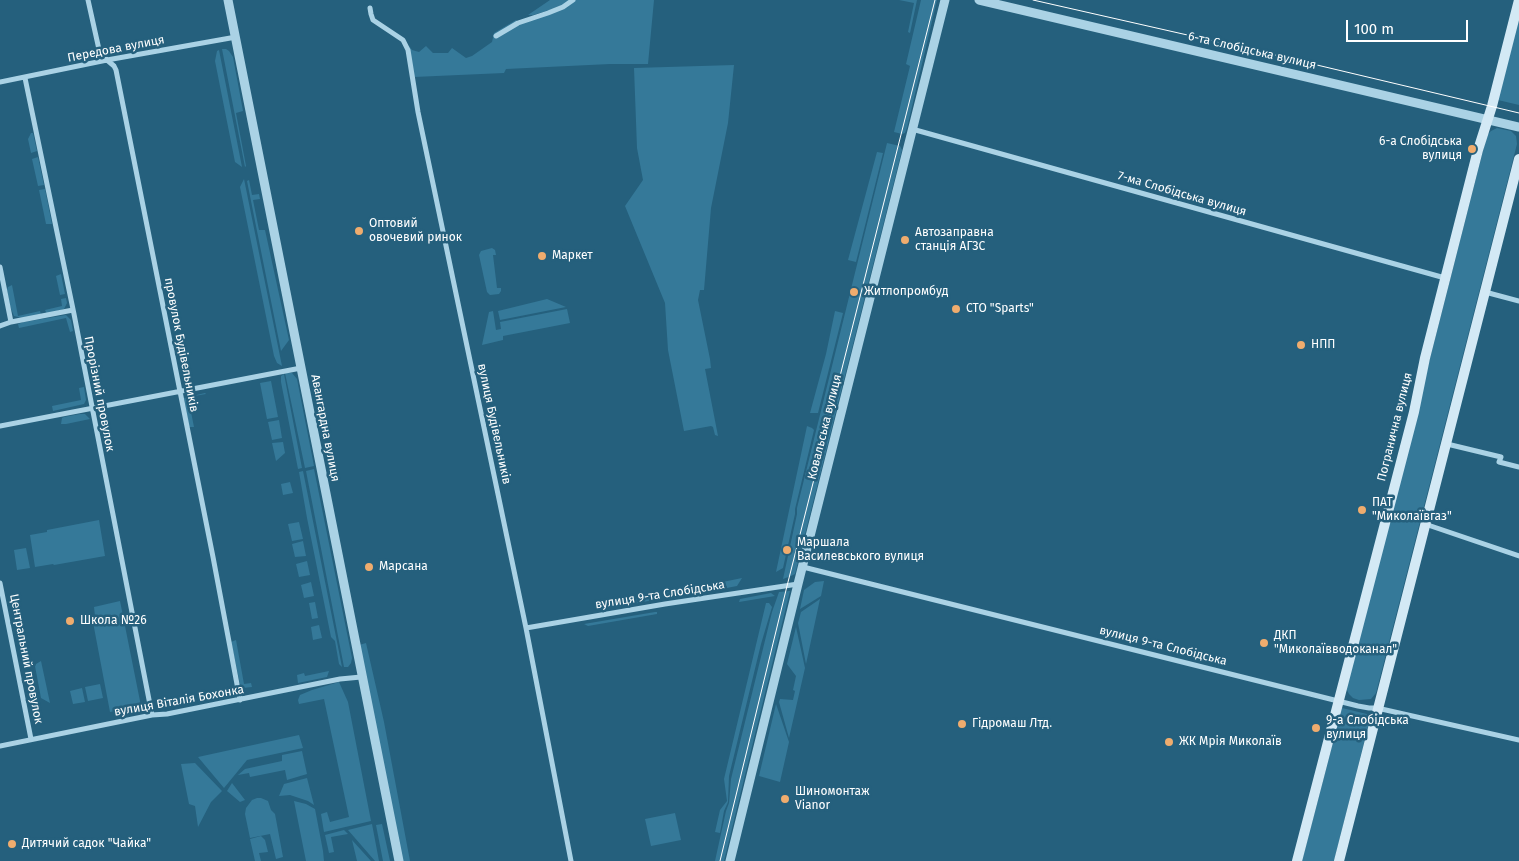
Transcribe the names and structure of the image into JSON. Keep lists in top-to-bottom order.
{
  "streets": {
    "main road": ["Погранична вулиця"],
    "street": [
      "Передова вулиця",
      "6-та Слобідська вулиця",
      "7-ма Слобідська вулиця",
      "провулок Будівельників",
      "Прорізний провулок",
      "вулиця Будівельників",
      "Ковальська вулиця",
      "Авангардна вулиця",
      "вулиця 9-та Слобідська",
      "Центральний провулок",
      "вулиця Віталія Бохонка"
    ]
  },
  "crossings": [
    ["Передова вулиця", "провулок Будівельників"],
    ["Передова вулиця", "Прорізний провулок"],
    ["Передова вулиця", "Авангардна вулиця"],
    ["6-та Слобідська вулиця", "Погранична вулиця"],
    ["7-ма Слобідська вулиця", "Ковальська вулиця"],
    ["7-ма Слобідська вулиця", "Погранична вулиця"],
    ["провулок Будівельників", "вулиця Віталія Бохонка"],
    ["Прорізний провулок", "вулиця Віталія Бохонка"],
    ["вулиця Будівельників", "вулиця 9-та Слобідська"],
    ["Ковальська вулиця", "вулиця 9-та Слобідська"],
    ["Погранична вулиця", "вулиця 9-та Слобідська"],
    ["Авангардна вулиця", "вулиця Віталія Бохонка"],
    ["Центральний провулок", "вулиця Віталія Бохонка"]
  ],
  "places": [
    "6-а Слобідська вулиця",
    "Оптовий овочевий ринок",
    "Автозаправна станція АГЗС",
    "Маркет",
    "Житлопромбуд",
    "СТО \"Sparts\"",
    "НПП",
    "ПАТ \"Миколаївгаз\"",
    "Маршала Василевського вулиця",
    "Марсана",
    "Школа №26",
    "ДКП \"Миколаївводоканал\"",
    "Гідромаш Лтд.",
    "9-а Слобідська вулиця",
    "ЖК Мрія Миколаїв",
    "Шиномонтаж Vianor",
    "Дитячий садок \"Чайка\""
  ],
  "scale_bar": "100 m"
}
